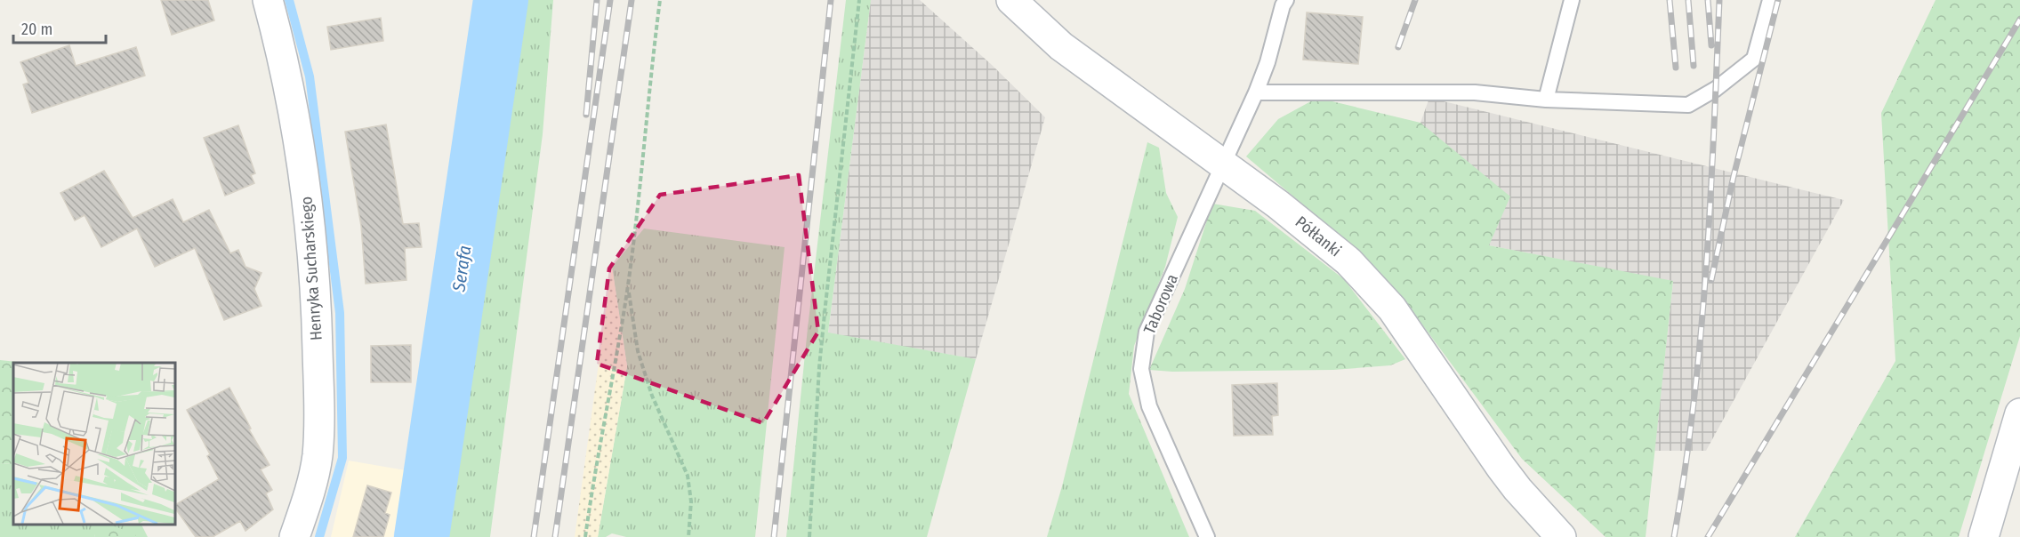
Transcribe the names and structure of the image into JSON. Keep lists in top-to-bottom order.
{
  "streets": {
    "street": ["Półłanki", "Henryka Sucharskiego"],
    "lane": ["Taborowa"]
  },
  "crossings": [
    ["Półłanki", "Taborowa"]
  ],
  "water": ["Serafa"],
  "scale_bar": "20 m"
}
